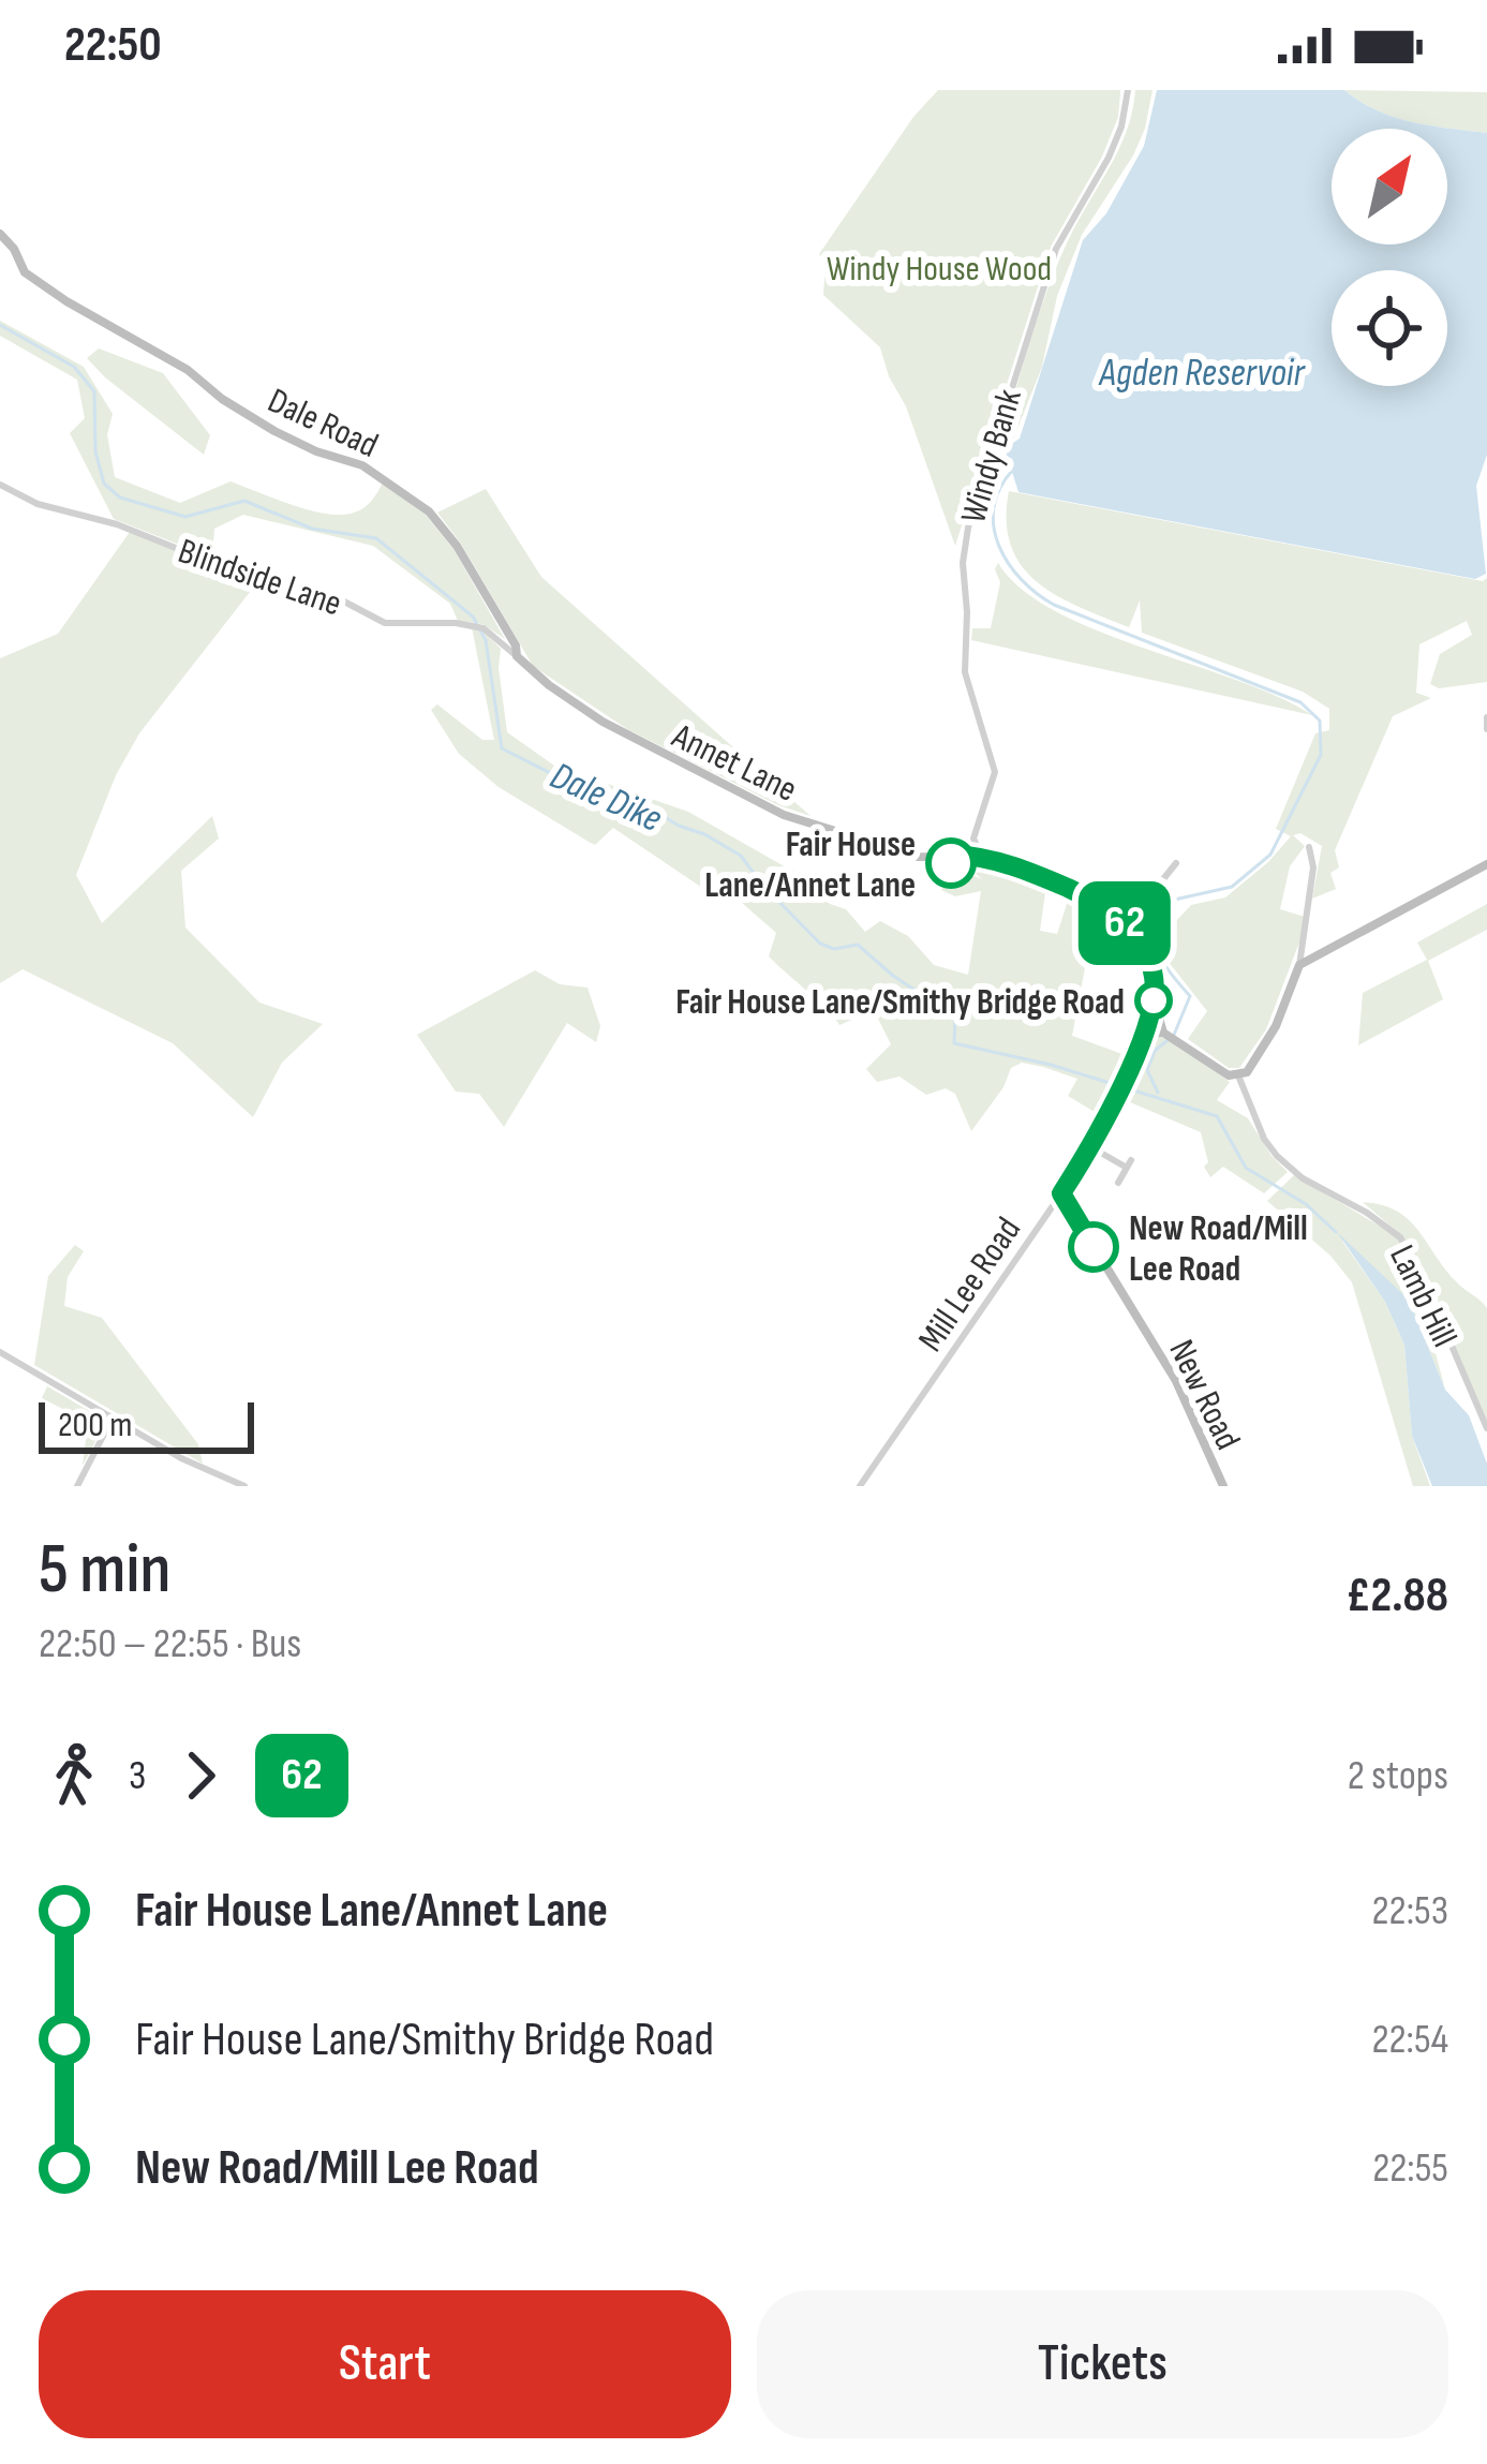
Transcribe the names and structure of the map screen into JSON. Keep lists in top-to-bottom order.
{
  "streets": {
    "street": [
      "Dale Road",
      "Windy Bank",
      "Blindside Lane",
      "Annet Lane",
      "Mill Lee Road",
      "Lamb Hill",
      "New Road"
    ]
  },
  "crossings": [
    ["Dale Road", "Blindside Lane"],
    ["Dale Road", "Annet Lane"],
    ["Windy Bank", "Annet Lane"],
    ["Blindside Lane", "Annet Lane"],
    ["Mill Lee Road", "New Road"]
  ],
  "water": ["Agden Reservoir", "Dale Dike"],
  "parks": ["Windy House Wood"],
  "places": ["Fair House Lane/Annet Lane", "Fair House Lane/Smithy Bridge Road", "New Road/Mill Lee Road"],
  "lines": ["bus line 62"],
  "scale_bar": "200 m",
  "north": "top right",
  "page": {
    "status": "22:50",
    "on_map": "62",
    "scale": "200 m",
    "heading": ["5 min", "22:50 – 22:55 · Bus", "£2.88"],
    "legs": ["3", "62", "2 stops"],
    "list": [
      {
        "name": "Fair House Lane/Annet Lane",
        "value": "22:53"
      },
      {
        "name": "Fair House Lane/Smithy Bridge Road",
        "value": "22:54"
      },
      {
        "name": "New Road/Mill Lee Road",
        "value": "22:55"
      }
    ],
    "buttons": ["Start", "Tickets"]
  }
}
